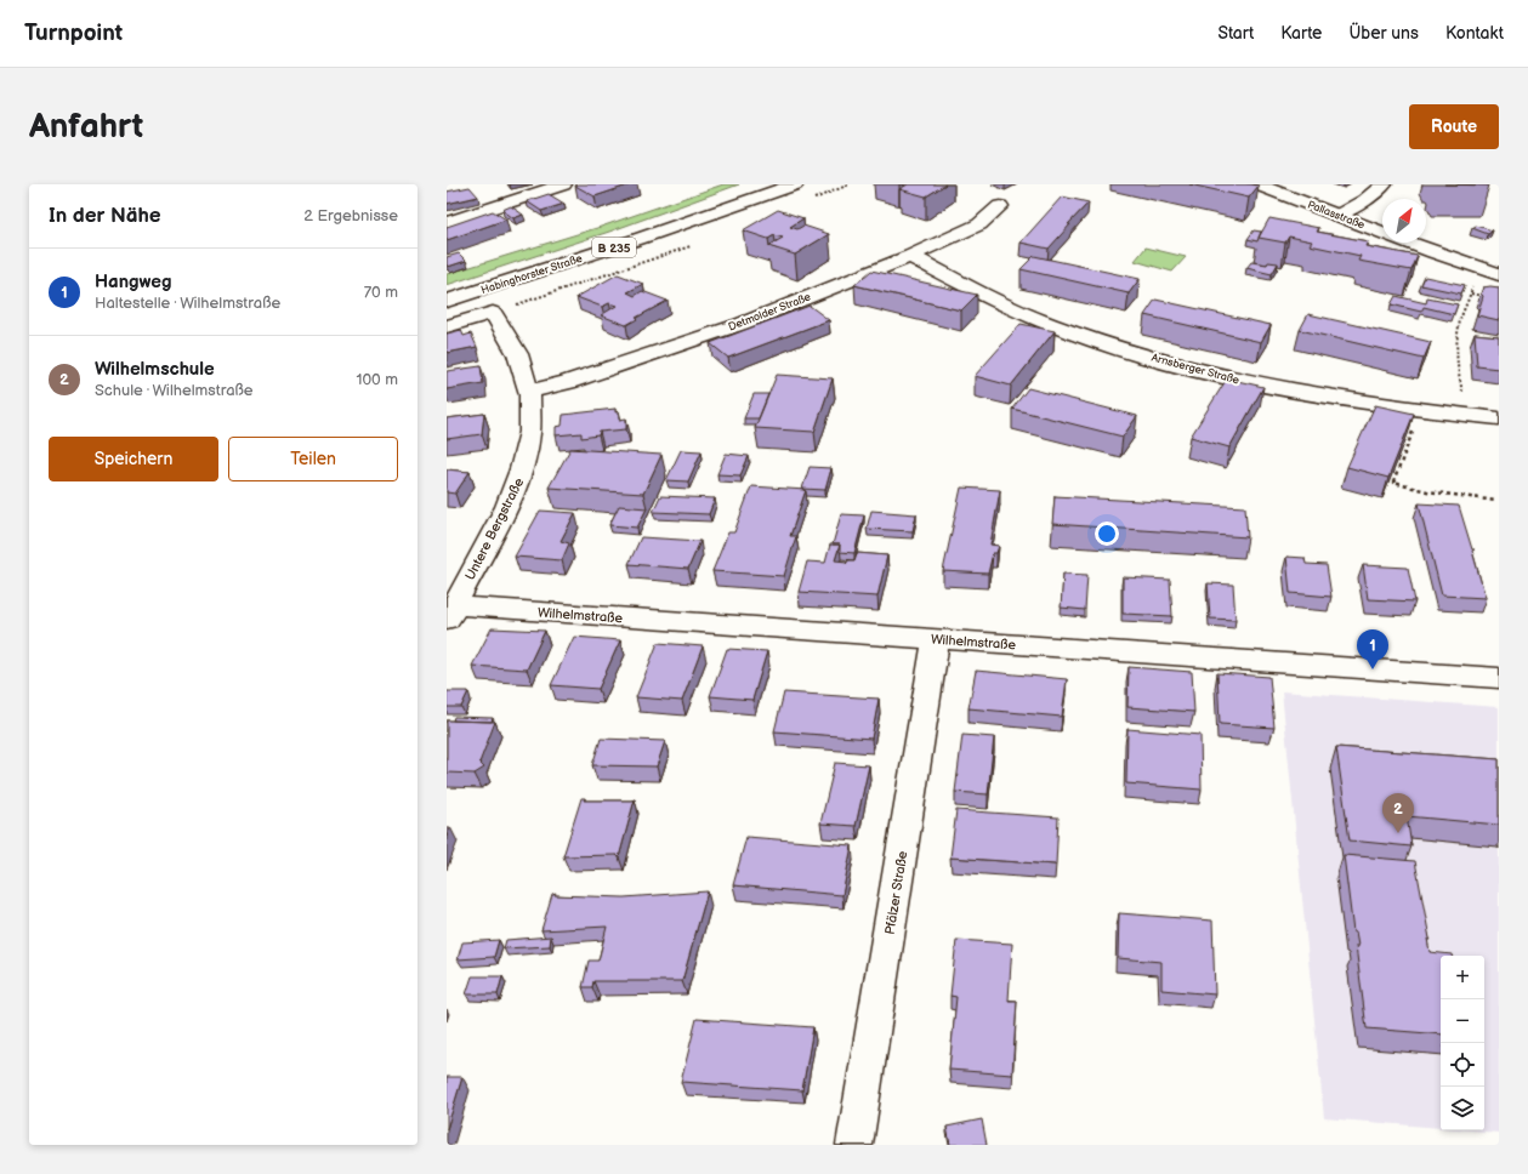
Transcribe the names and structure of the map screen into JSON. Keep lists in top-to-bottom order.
{
  "streets": {
    "street": [
      "Pallasstraße",
      "B 235",
      "Habinghorster Straße",
      "Detmolder Straße",
      "Arnsberger Straße",
      "Untere Bergstraße",
      "Wilhelmstraße",
      "Pfälzer Straße"
    ]
  },
  "crossings": [
    ["Habinghorster Straße", "Untere Bergstraße"],
    ["Detmolder Straße", "Arnsberger Straße"],
    ["Detmolder Straße", "Untere Bergstraße"],
    ["Untere Bergstraße", "Wilhelmstraße"],
    ["Wilhelmstraße", "Pfälzer Straße"]
  ],
  "north": "top right",
  "page": {
    "header": "Turnpoint",
    "nav": [
      "Start",
      "Karte",
      "Über uns",
      "Kontakt"
    ],
    "buttons": [
      "Route",
      ["Speichern", "Teilen"]
    ],
    "title": "Anfahrt",
    "heading": ["In der Nähe", "2 Ergebnisse"],
    "list": [
      {
        "mark": "1",
        "name": "Hangweg",
        "note": "Haltestelle · Wilhelmstraße",
        "value": "70 m"
      },
      {
        "mark": "2",
        "name": "Wilhelmschule",
        "note": "Schule · Wilhelmstraße",
        "value": "100 m"
      }
    ],
    "pins": ["1", "2"],
    "map_buttons": ["+", "−"]
  }
}
